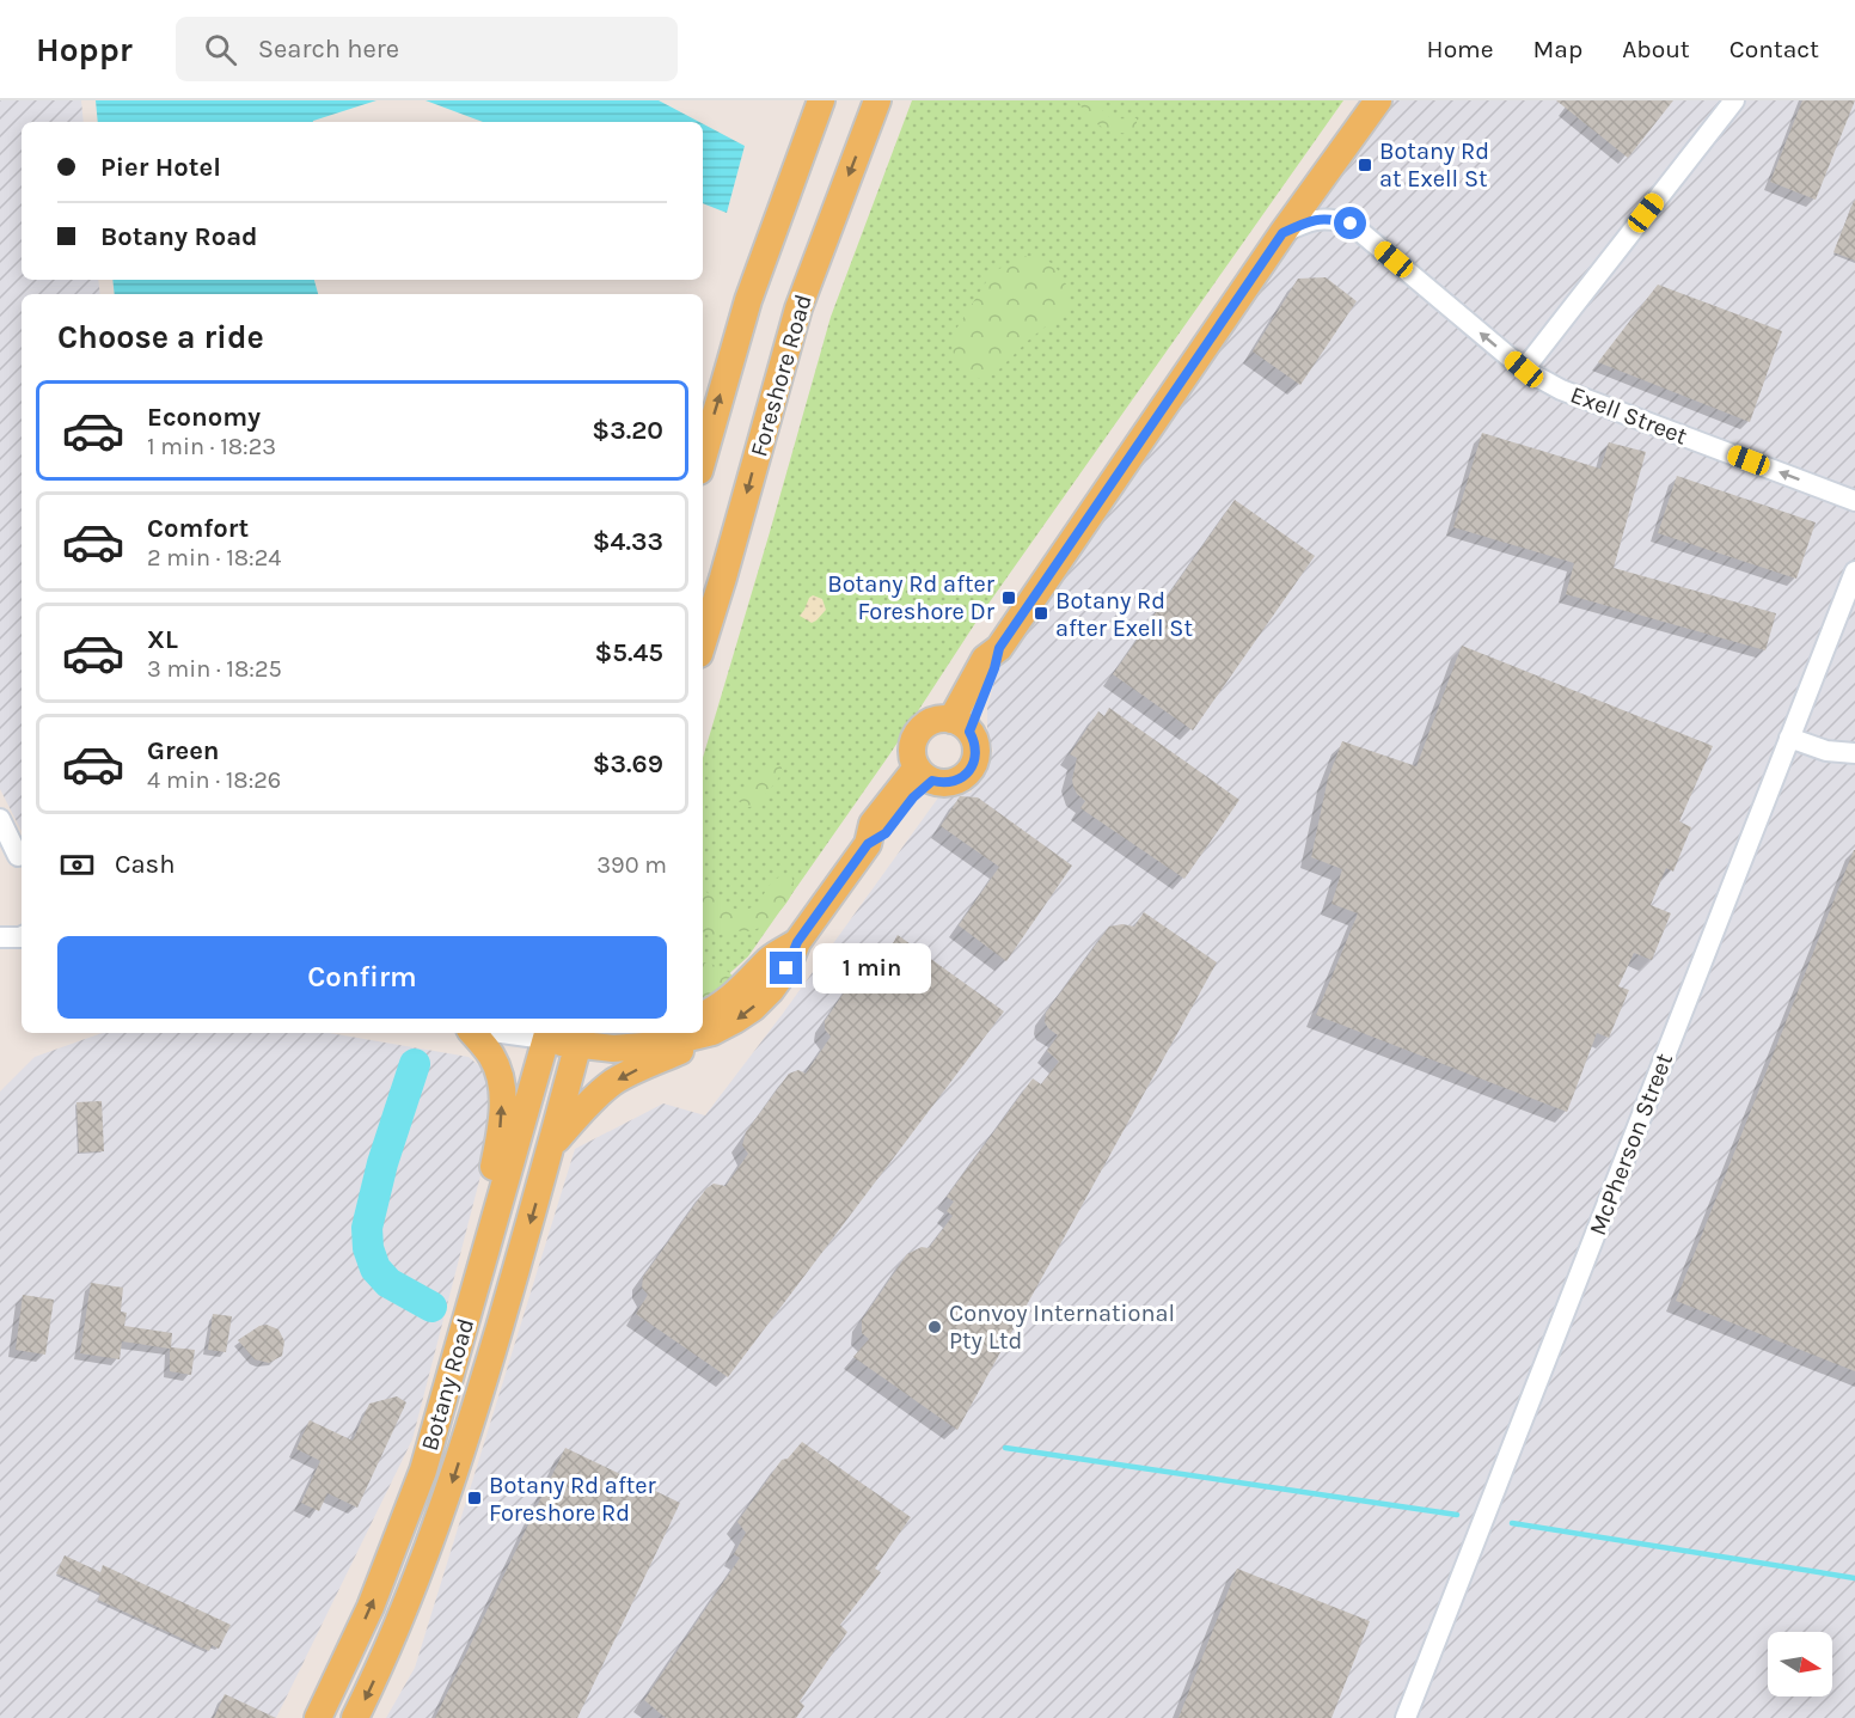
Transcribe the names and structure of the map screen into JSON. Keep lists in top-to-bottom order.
{
  "streets": {
    "main road": ["Foreshore Road", "Botany Road"],
    "street": ["Exell Street", "McPherson Street"]
  },
  "one_way": ["Exell Street"],
  "places": {
    "transit": [
      "Botany Rd at Exell St",
      "Botany Rd after Foreshore Dr",
      "Botany Rd after Exell St",
      "Botany Rd after Foreshore Rd"
    ],
    "other": ["Convoy International Pty Ltd"]
  },
  "north": "right",
  "page": {
    "header": "Hoppr",
    "search": "Search here",
    "nav": [
      "Home",
      "Map",
      "About",
      "Contact"
    ],
    "banner": ["Pier Hotel", "Botany Road"],
    "heading": "Choose a ride",
    "list": [
      {
        "name": "Economy",
        "note": "1 min · 18:23",
        "value": "$3.20"
      },
      {
        "name": "Comfort",
        "note": "2 min · 18:24",
        "value": "$4.33"
      },
      {
        "name": "XL",
        "note": "3 min · 18:25",
        "value": "$5.45"
      },
      {
        "name": "Green",
        "note": "4 min · 18:26",
        "value": "$3.69"
      }
    ],
    "pay": ["Cash", "390 m"],
    "buttons": "Confirm",
    "bubble": "1 min"
  }
}
